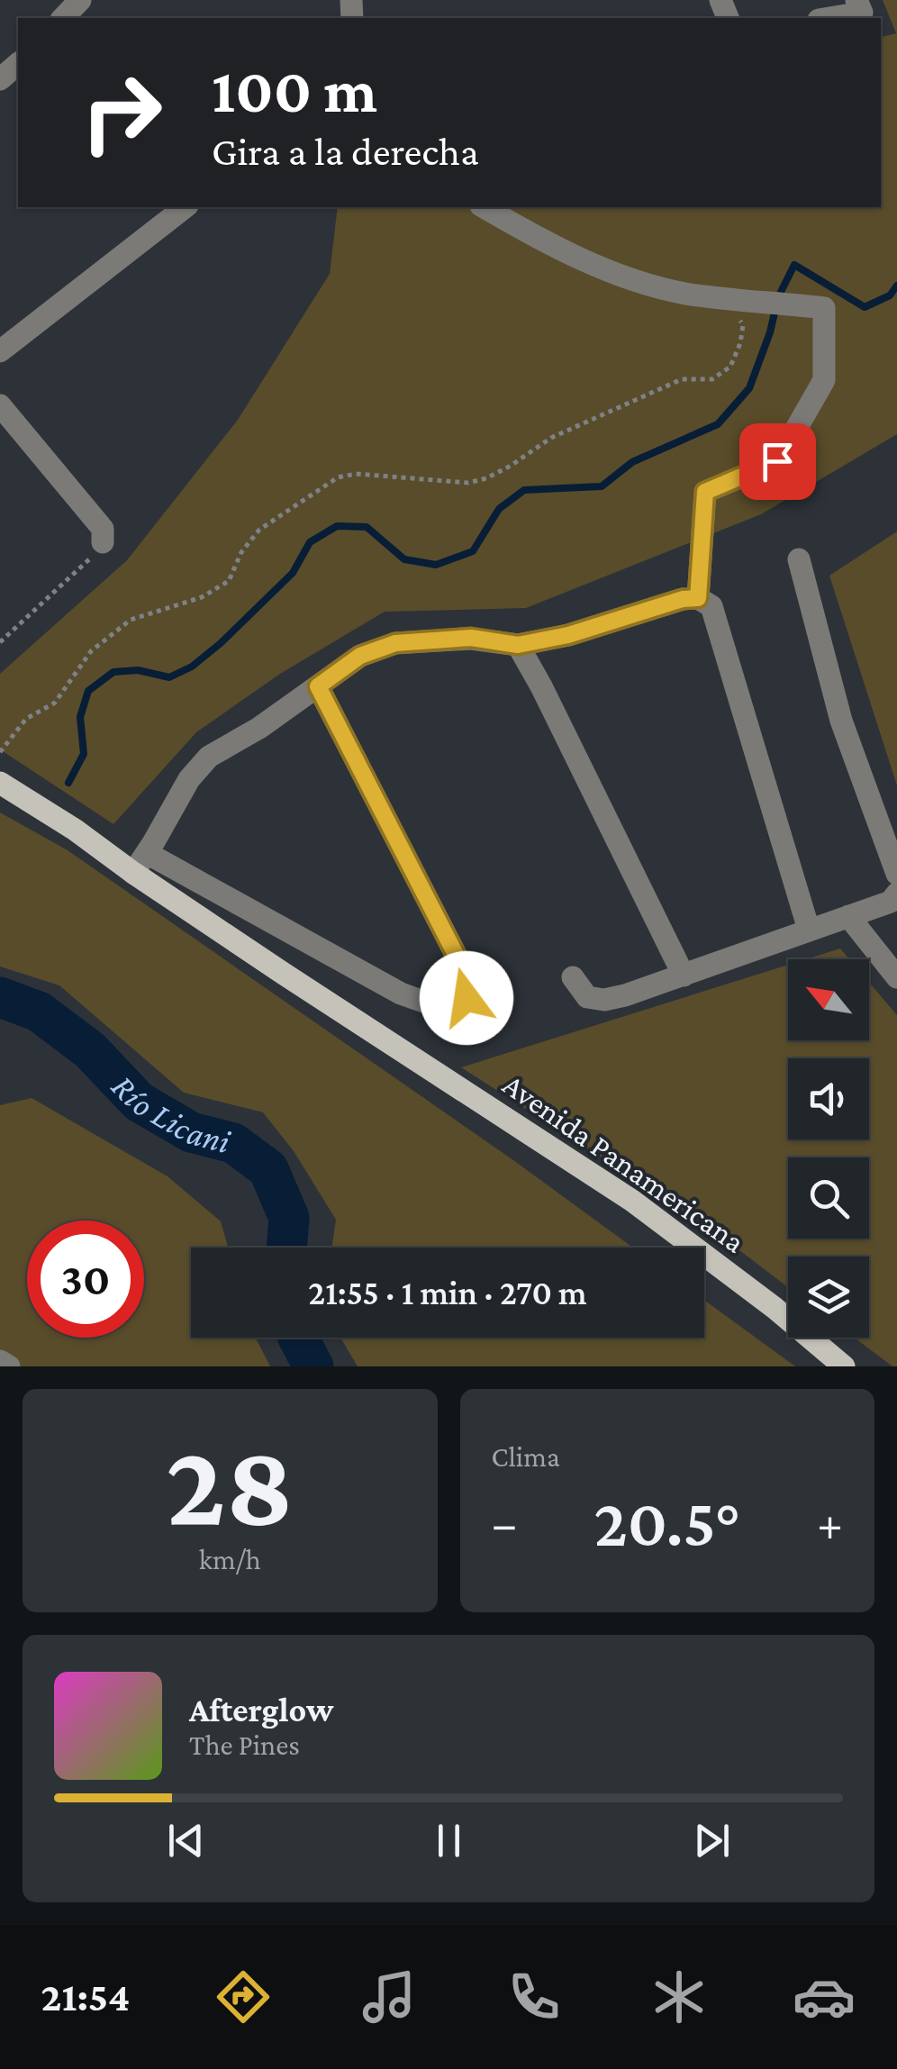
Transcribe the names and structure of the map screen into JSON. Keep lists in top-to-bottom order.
{
  "streets": {
    "main road": ["Avenida Panamericana"]
  },
  "water": ["Río Licani"],
  "north": "top left",
  "page": {
    "turn": ["100 m", "Gira a la derecha"],
    "limit": "30",
    "trip": "21:55 · 1 min · 270 m",
    "tile": [
      ["28", "km/h"],
      "Clima"
    ],
    "heat": ["−", "20.5°", "+"],
    "song": ["Afterglow", "The Pines"],
    "tabs": "21:54"
  }
}
